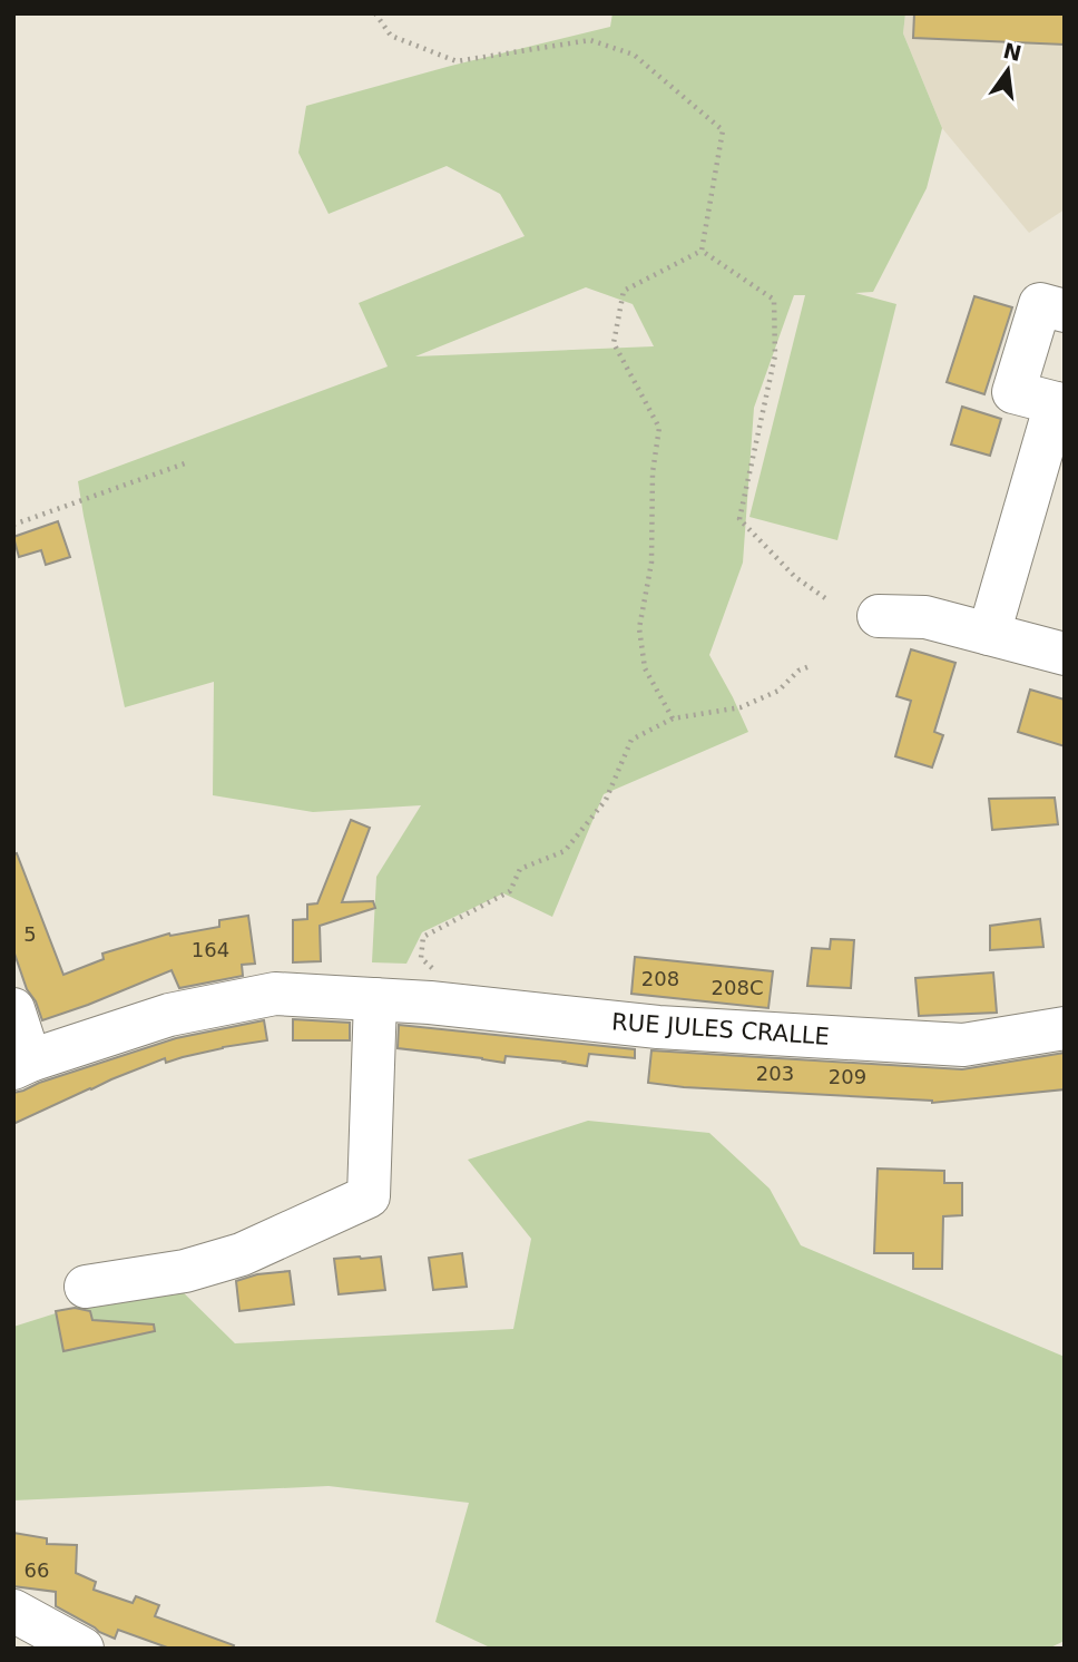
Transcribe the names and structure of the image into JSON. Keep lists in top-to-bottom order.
{
  "streets": {
    "street": ["RUE JULES CRALLE"]
  },
  "house_numbers": [
    "5",
    "164",
    "208",
    "208C",
    "203",
    "209",
    "66"
  ],
  "north": "top"
}
